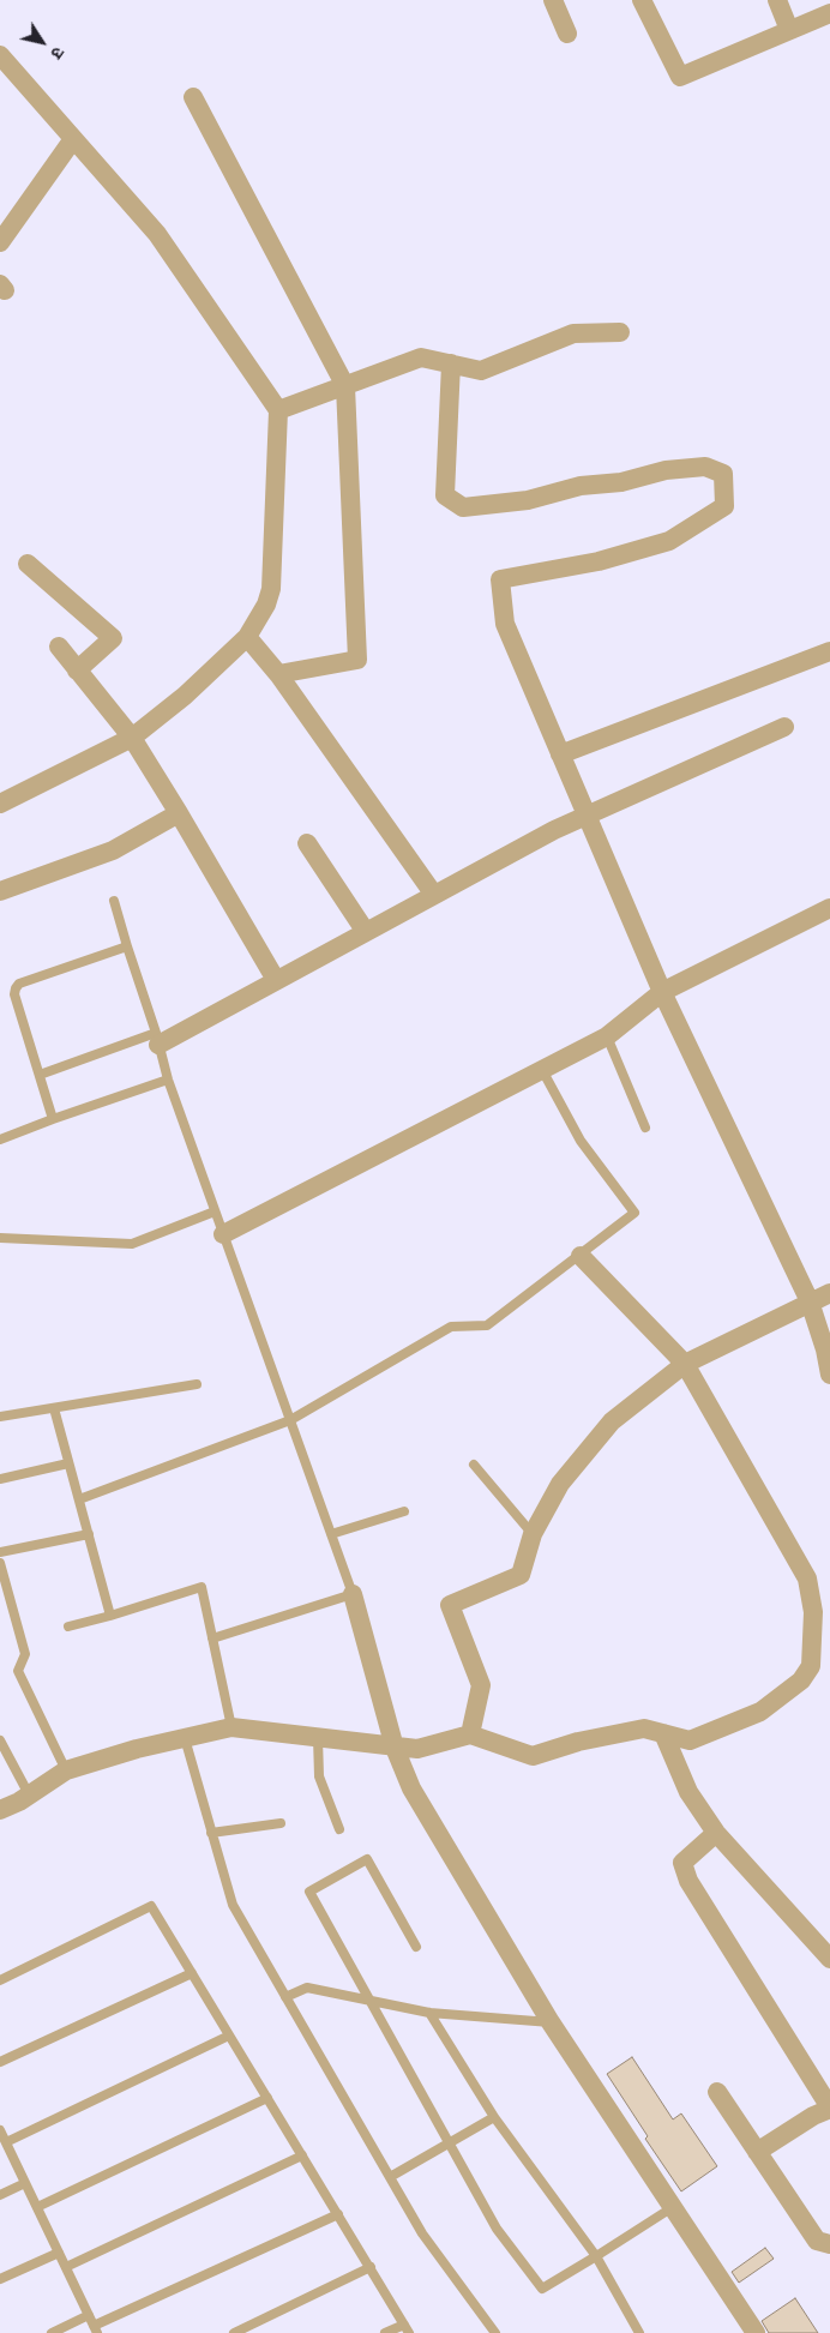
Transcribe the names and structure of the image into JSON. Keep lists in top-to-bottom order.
{
  "north": "bottom right"
}
